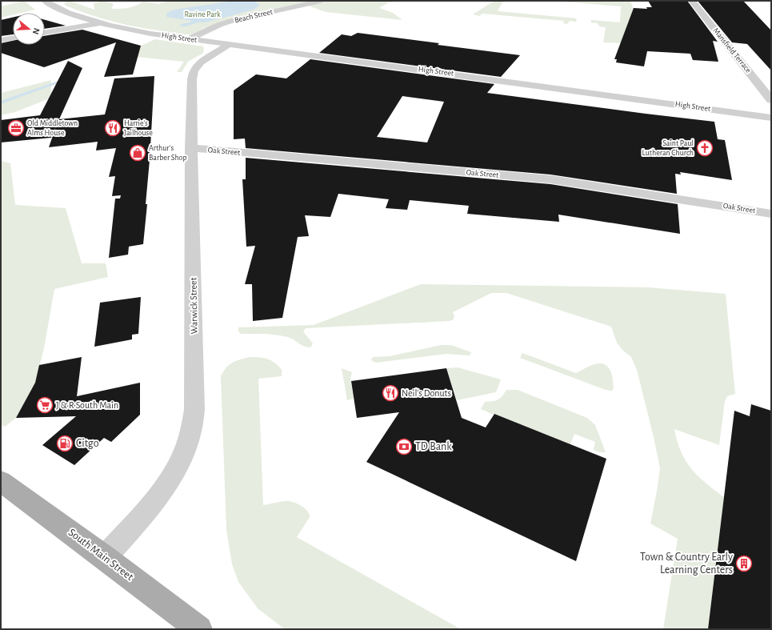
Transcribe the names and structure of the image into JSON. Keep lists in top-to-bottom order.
{
  "streets": {
    "main road": ["South Main Street"],
    "street": [
      "Beach Street",
      "High Street",
      "Mansfield Terrace",
      "Oak Street",
      "Warwick Street"
    ]
  },
  "crossings": [
    ["Beach Street", "High Street"],
    ["High Street", "Warwick Street"],
    ["Oak Street", "Warwick Street"],
    ["Warwick Street", "South Main Street"]
  ],
  "parks": ["Ravine Park"],
  "places": {
    "office": ["Old Middletown Alms House"],
    "restaurant": ["Harrie's Jailhouse", "Neil's Donuts"],
    "church": ["Saint Paul Lutheran Church"],
    "shop": ["Arthur's Barber Shop"],
    "supermarket": ["J & R South Main"],
    "fuel station": ["Citgo"],
    "bank": ["TD Bank"],
    "building": ["Town & Country Early Learning Centers"]
  },
  "north": "right"
}
